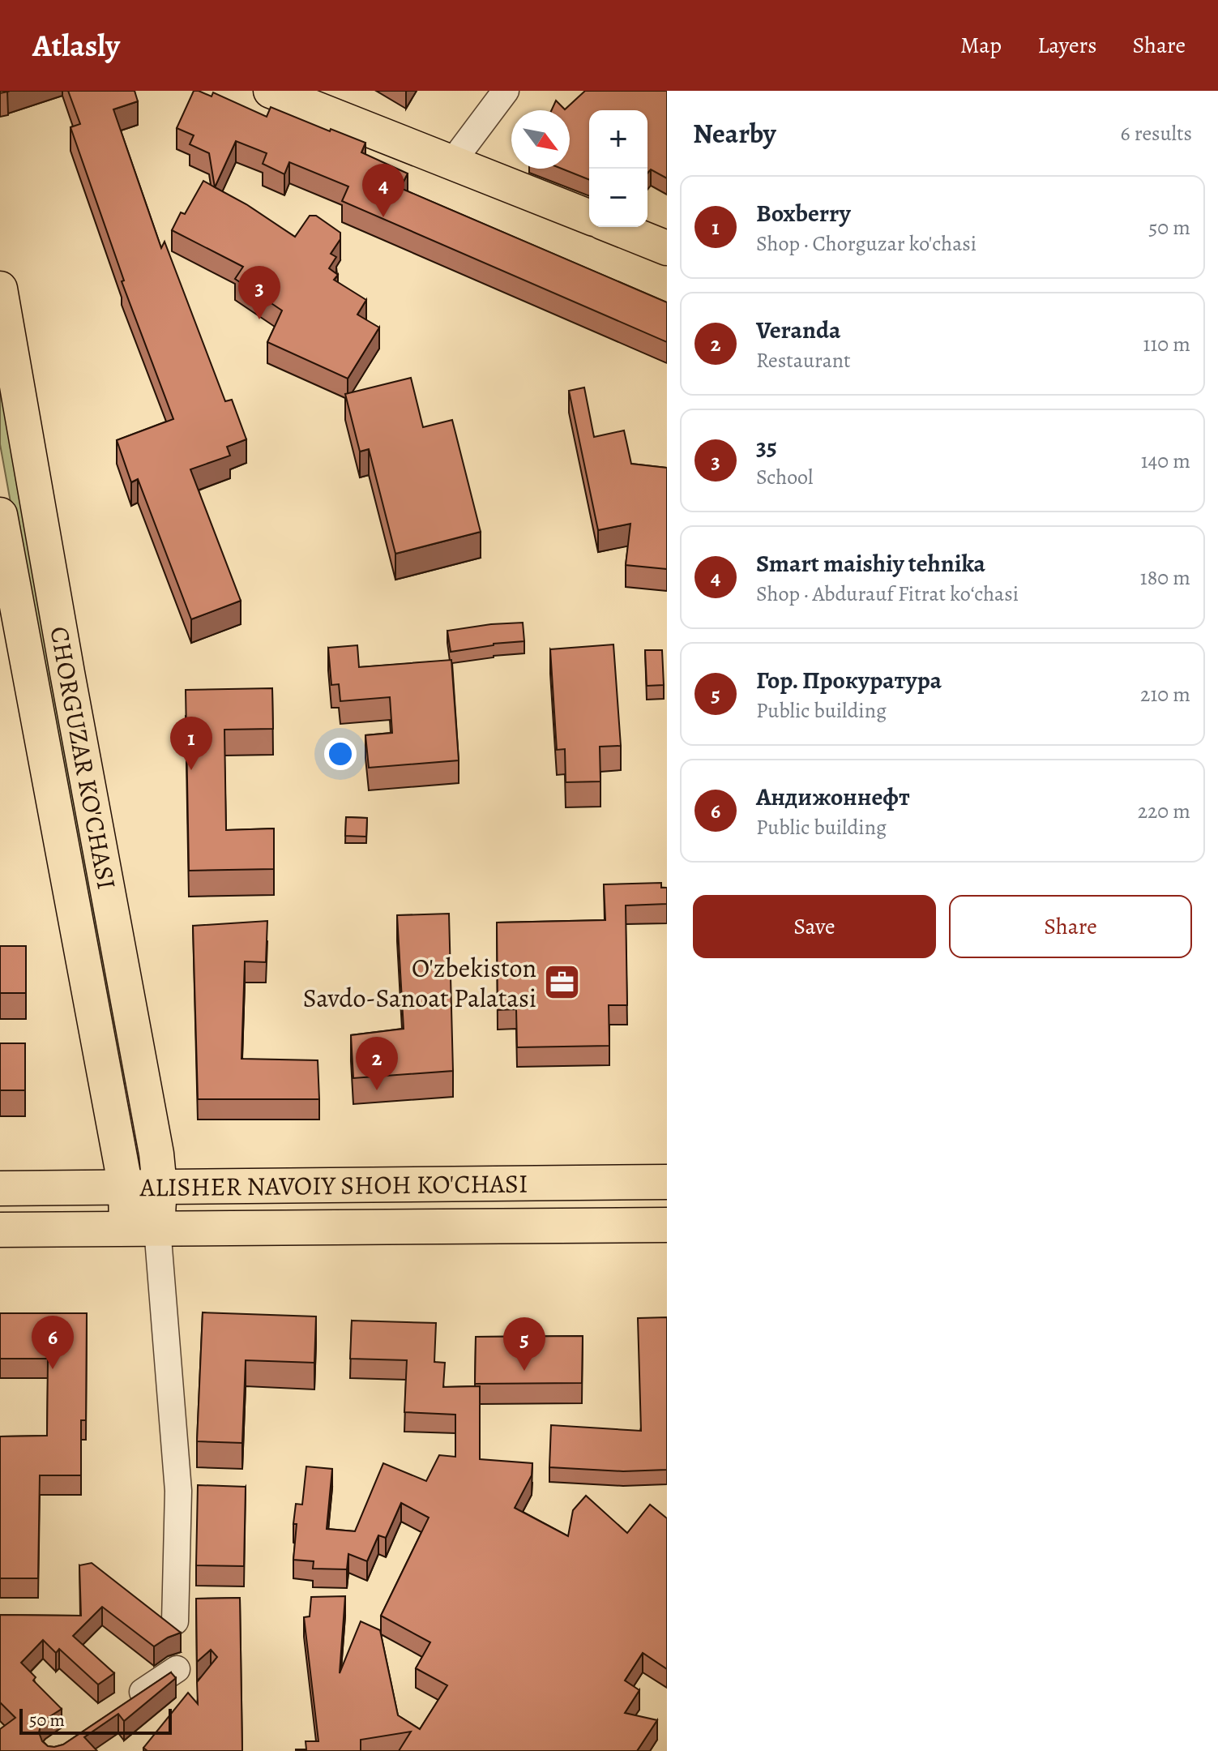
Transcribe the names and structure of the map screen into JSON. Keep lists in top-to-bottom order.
{
  "streets": {
    "main road": ["CHORGUZAR KO'CHASI", "ALISHER NAVOIY SHOH KO'CHASI"]
  },
  "crossings": [
    ["CHORGUZAR KO'CHASI", "ALISHER NAVOIY SHOH KO'CHASI"]
  ],
  "places": {
    "office": ["O'zbekiston Savdo-Sanoat Palatasi"]
  },
  "scale_bar": "50 m",
  "north": "bottom right",
  "page": {
    "header": "Atlasly",
    "nav": ["Map", "Layers", "Share"],
    "heading": ["Nearby", "6 results"],
    "map_buttons": ["+", "−"],
    "pins": [
      "4",
      "3",
      "1",
      "2",
      "6",
      "5"
    ],
    "list": [
      {
        "mark": "1",
        "name": "Boxberry",
        "note": "Shop · Chorguzar ko'chasi",
        "value": "50 m"
      },
      {
        "mark": "2",
        "name": "Veranda",
        "note": "Restaurant",
        "value": "110 m"
      },
      {
        "mark": "3",
        "name": "35",
        "note": "School",
        "value": "140 m"
      },
      {
        "mark": "4",
        "name": "Smart maishiy tehnika",
        "note": "Shop · Abdurauf Fitrat koʻchasi",
        "value": "180 m"
      },
      {
        "mark": "5",
        "name": "Гор. Прокуратура",
        "note": "Public building",
        "value": "210 m"
      },
      {
        "mark": "6",
        "name": "Андижоннефт",
        "note": "Public building",
        "value": "220 m"
      }
    ],
    "buttons": ["Save", "Share"],
    "scale": "50 m"
  }
}
